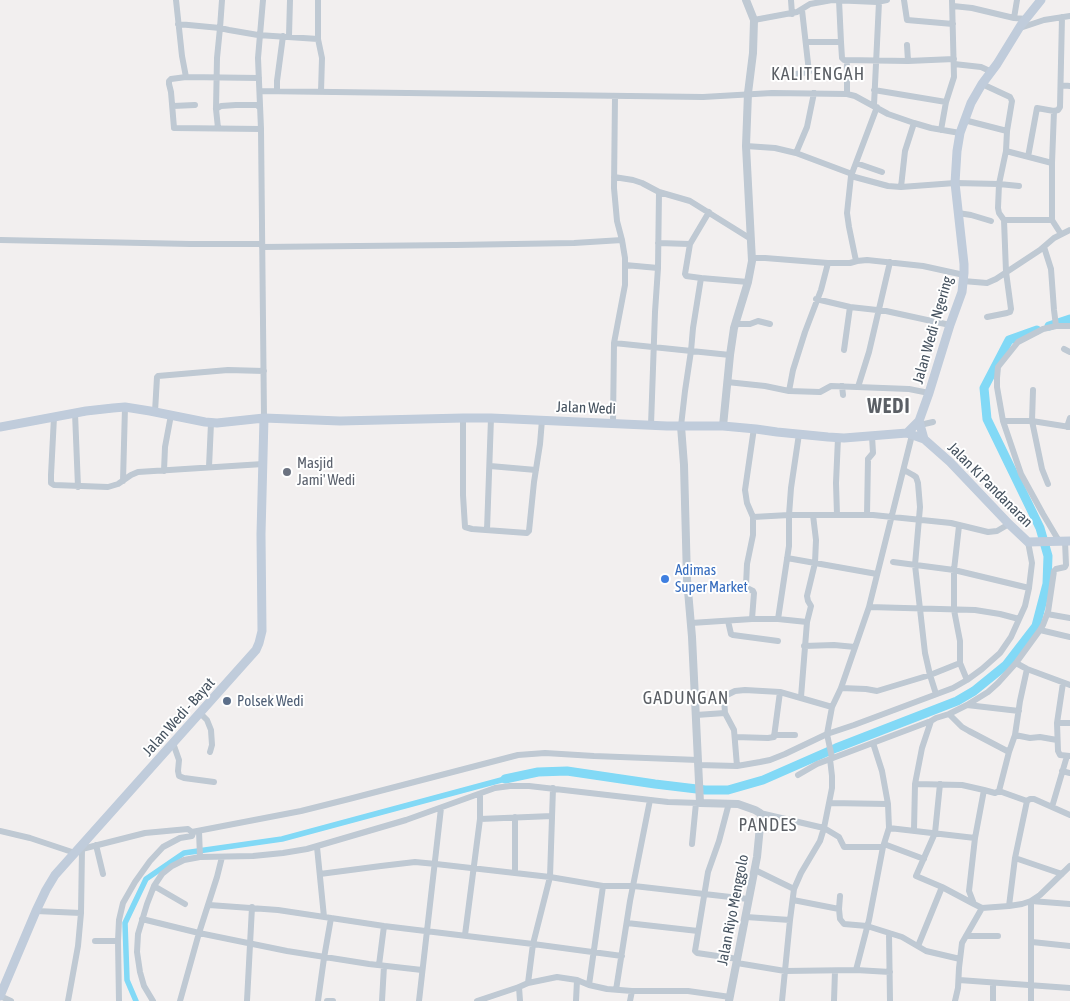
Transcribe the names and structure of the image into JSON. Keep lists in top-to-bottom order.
{
  "streets": {
    "main road": [
      "Jalan Wedi - Ngering",
      "Jalan Wedi",
      "Jalan Ki Pandanaran",
      "Jalan Wedi - Bayat"
    ],
    "street": ["Jalan Riyo Menggolo"]
  },
  "crossings": [
    ["Jalan Wedi", "Jalan Wedi - Bayat"]
  ],
  "districts": [
    "KALITENGAH",
    "WEDI",
    "GADUNGAN",
    "PANDES"
  ],
  "places": ["Masjid Jami' Wedi", "Adimas Super Market", "Polsek Wedi"]
}
